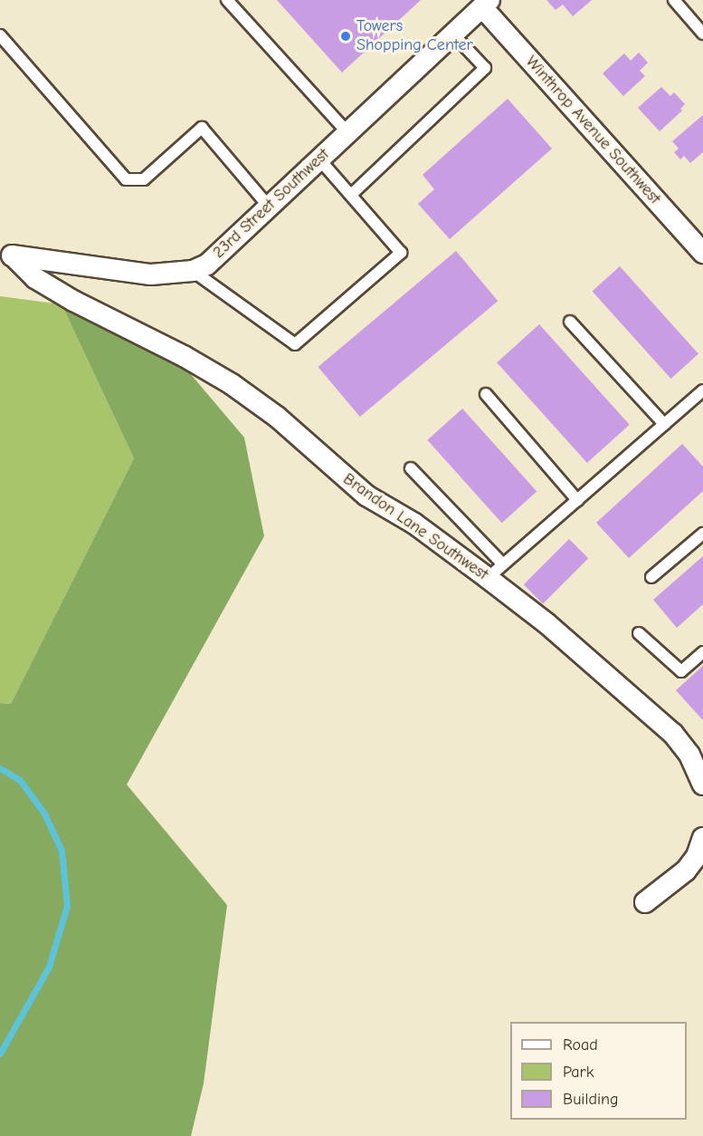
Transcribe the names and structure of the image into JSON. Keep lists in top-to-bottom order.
{
  "streets": {
    "street": ["Winthrop Avenue Southwest", "23rd Street Southwest", "Brandon Lane Southwest"]
  },
  "crossings": [
    ["Winthrop Avenue Southwest", "23rd Street Southwest"],
    ["23rd Street Southwest", "Brandon Lane Southwest"]
  ],
  "places": ["Towers Shopping Center"],
  "legend": ["Road", "Park", "Building"]
}
